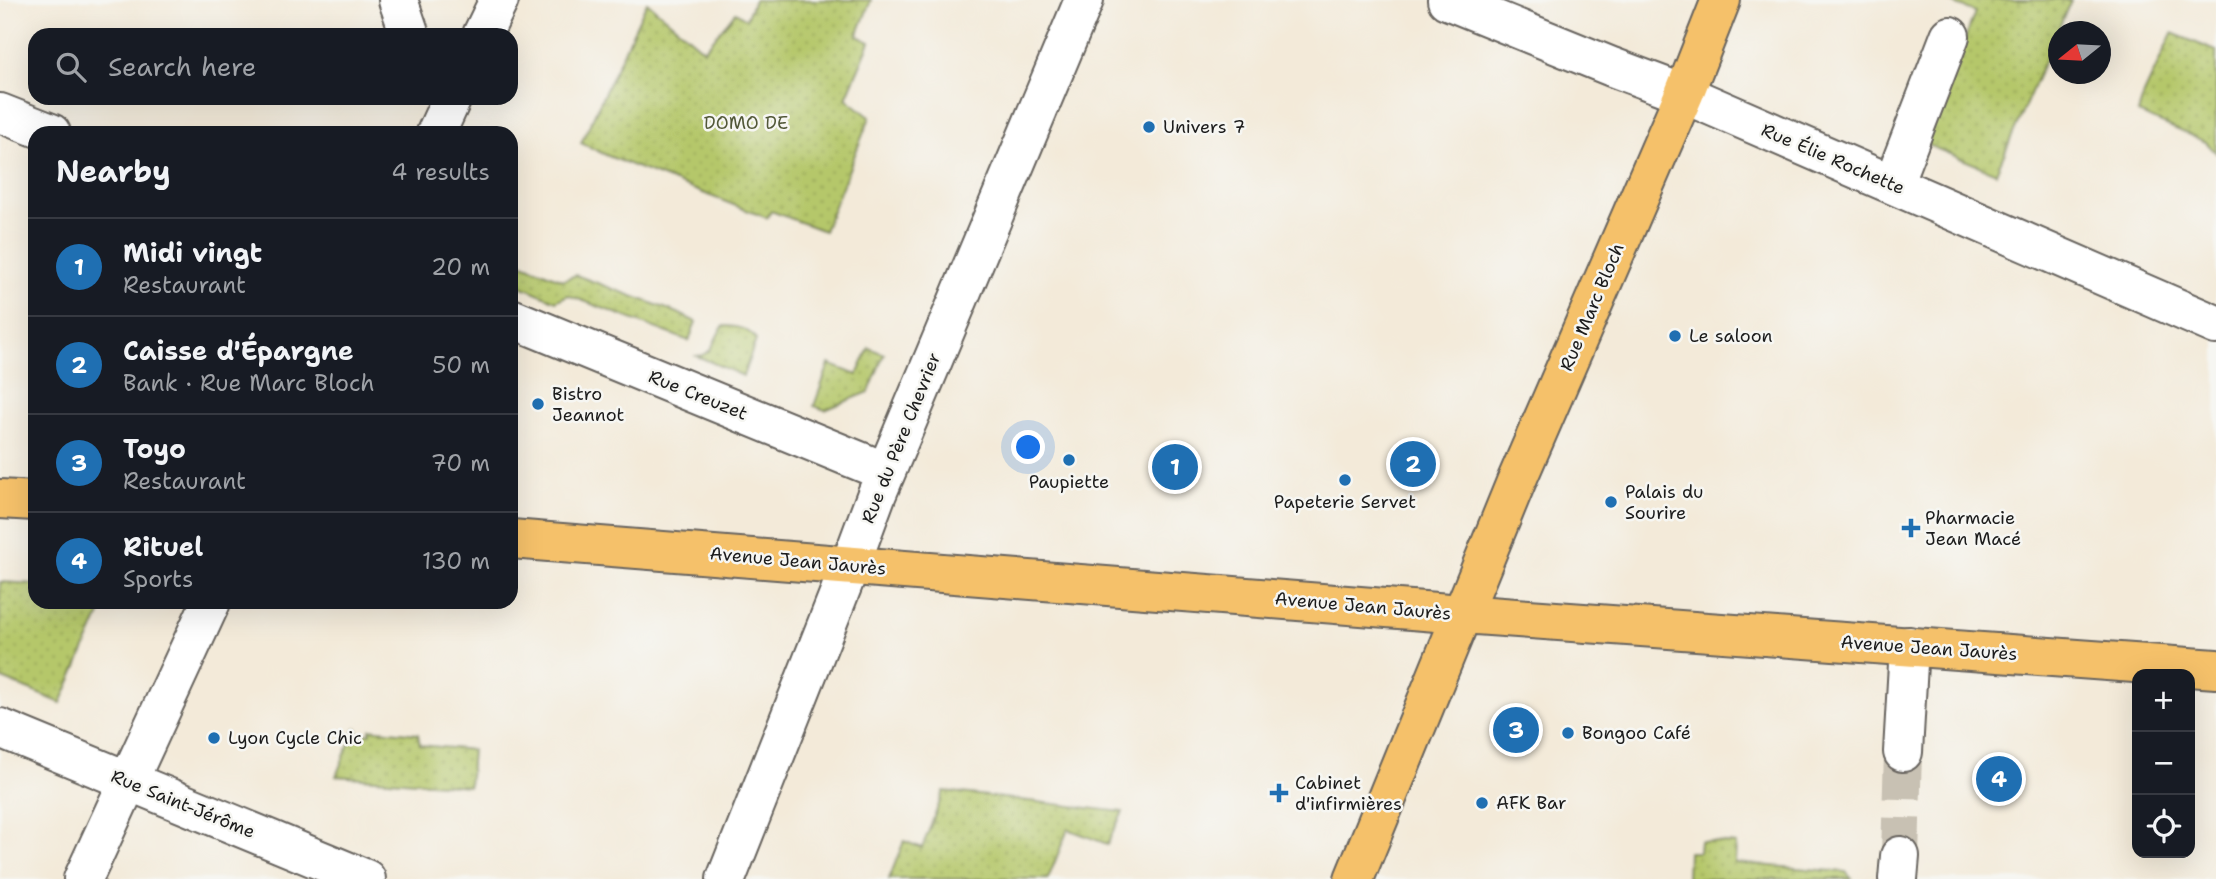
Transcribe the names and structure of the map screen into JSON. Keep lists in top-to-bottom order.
{
  "streets": {
    "main road": ["Rue Marc Bloch", "Avenue Jean Jaurès"],
    "street": [
      "Rue Élie Rochette",
      "Rue Creuzet",
      "Rue du Père Chevrier",
      "Rue Saint-Jérôme"
    ]
  },
  "crossings": [
    ["Rue Élie Rochette", "Rue Marc Bloch"],
    ["Rue Marc Bloch", "Avenue Jean Jaurès"],
    ["Rue Creuzet", "Rue du Père Chevrier"],
    ["Rue du Père Chevrier", "Avenue Jean Jaurès"]
  ],
  "parks": ["DOMO DE"],
  "places": {
    "other": [
      "Univers 7",
      "Le saloon",
      "Bistro Jeannot",
      "Paupiette",
      "Papeterie Servet",
      "Palais du Sourire",
      "Bongoo Café",
      "Lyon Cycle Chic",
      "AFK Bar"
    ],
    "health": ["Pharmacie Jean Macé", "Cabinet d'infirmières"]
  },
  "north": "left",
  "page": {
    "search": "Search here",
    "heading": ["Nearby", "4 results"],
    "list": [
      {
        "mark": "1",
        "name": "Midi vingt",
        "note": "Restaurant",
        "value": "20 m"
      },
      {
        "mark": "2",
        "name": "Caisse d'Épargne",
        "note": "Bank · Rue Marc Bloch",
        "value": "50 m"
      },
      {
        "mark": "3",
        "name": "Toyo",
        "note": "Restaurant",
        "value": "70 m"
      },
      {
        "mark": "4",
        "name": "Rituel",
        "note": "Sports",
        "value": "130 m"
      }
    ],
    "pins": [
      "2",
      "1",
      "3",
      "4"
    ],
    "map_buttons": ["+", "−"]
  }
}
